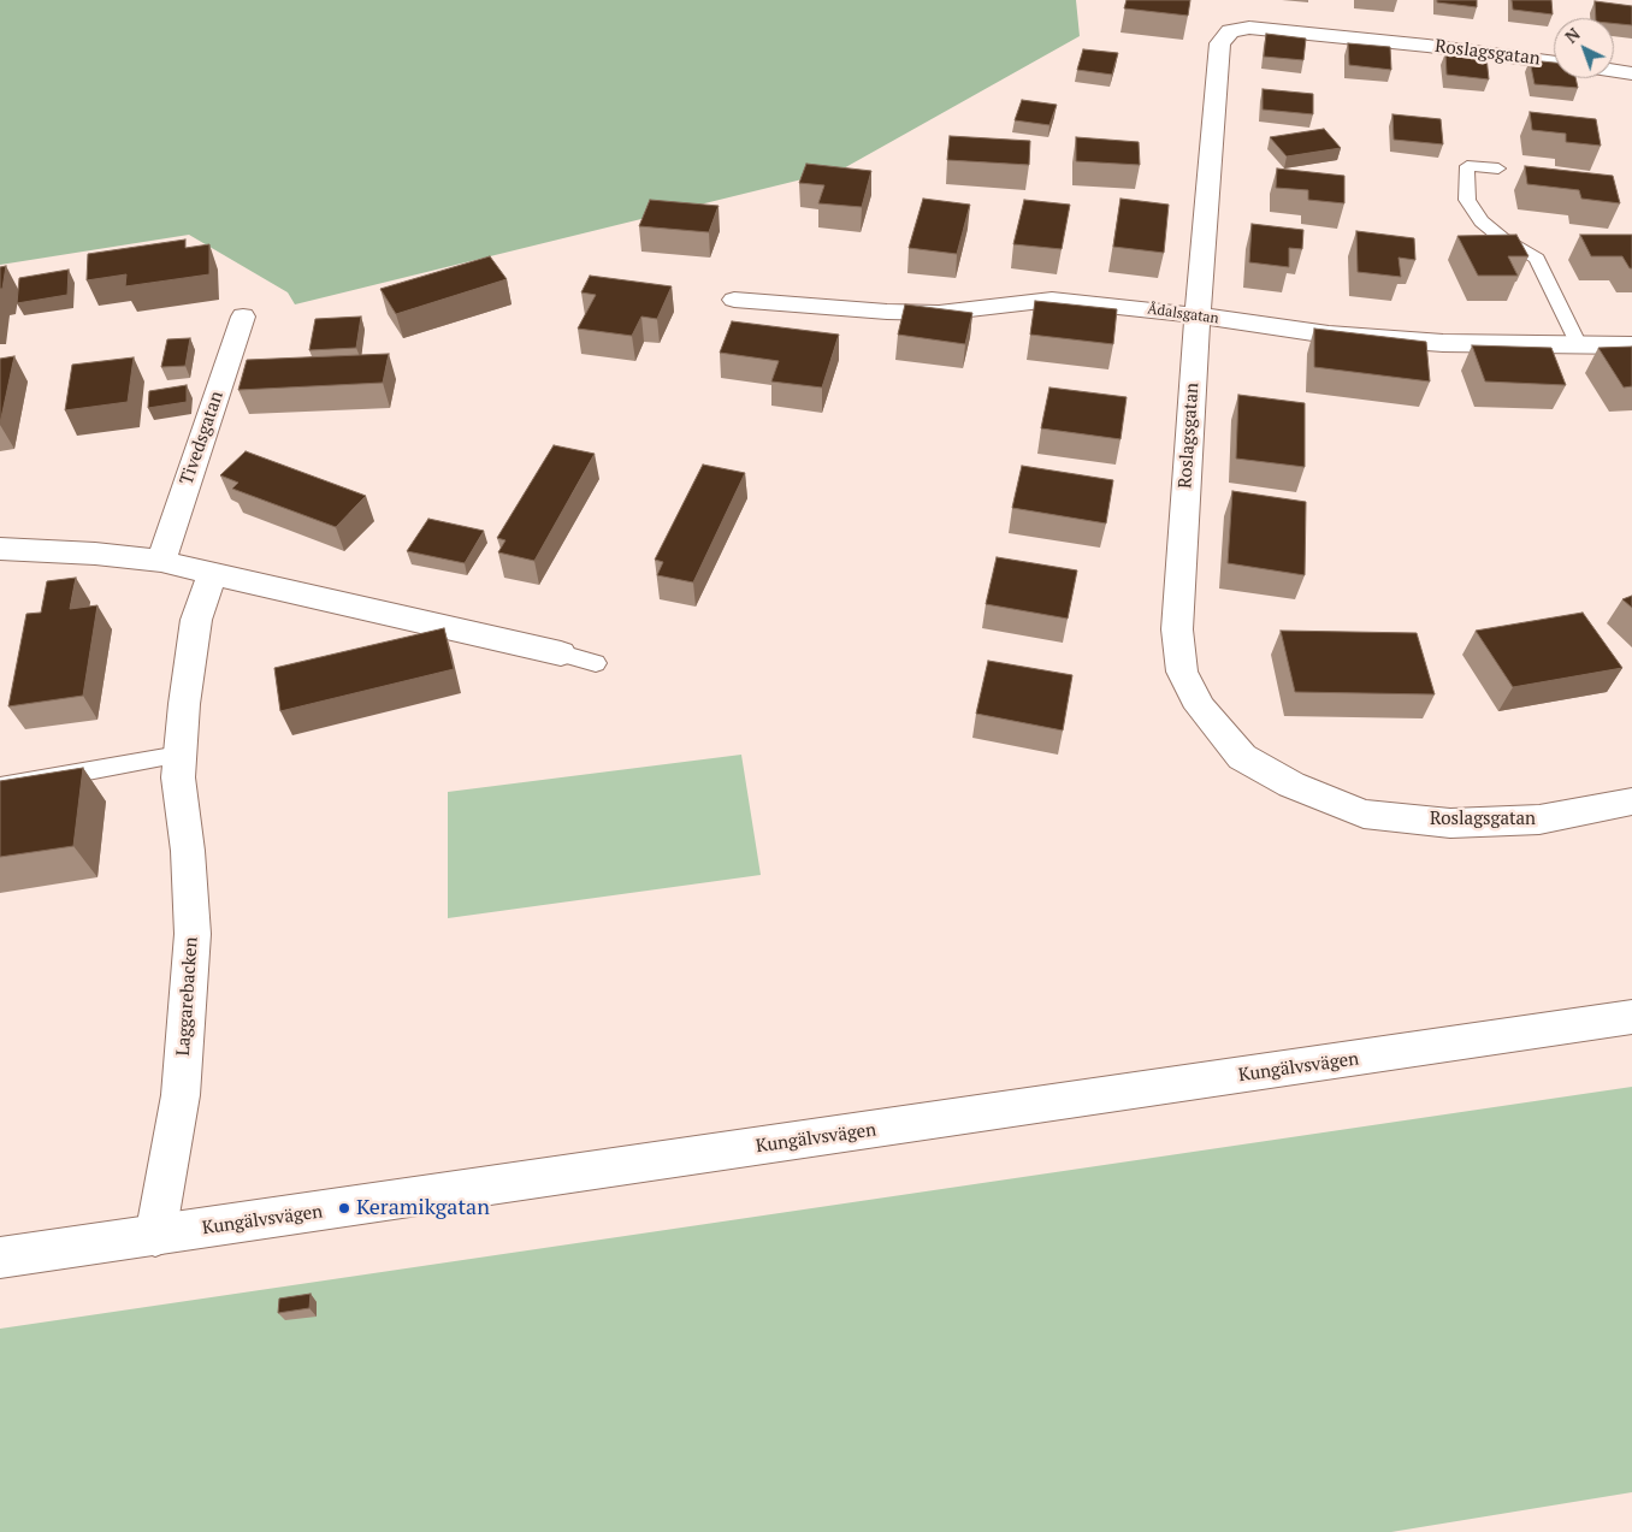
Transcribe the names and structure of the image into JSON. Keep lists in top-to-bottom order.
{
  "streets": {
    "street": [
      "Roslagsgatan",
      "Ådalsgatan",
      "Tivedsgatan",
      "Laggarebacken",
      "Kungälvsvägen"
    ]
  },
  "crossings": [
    ["Roslagsgatan", "Ådalsgatan"],
    ["Laggarebacken", "Kungälvsvägen"]
  ],
  "places": ["Keramikgatan"],
  "north": "top left"
}
